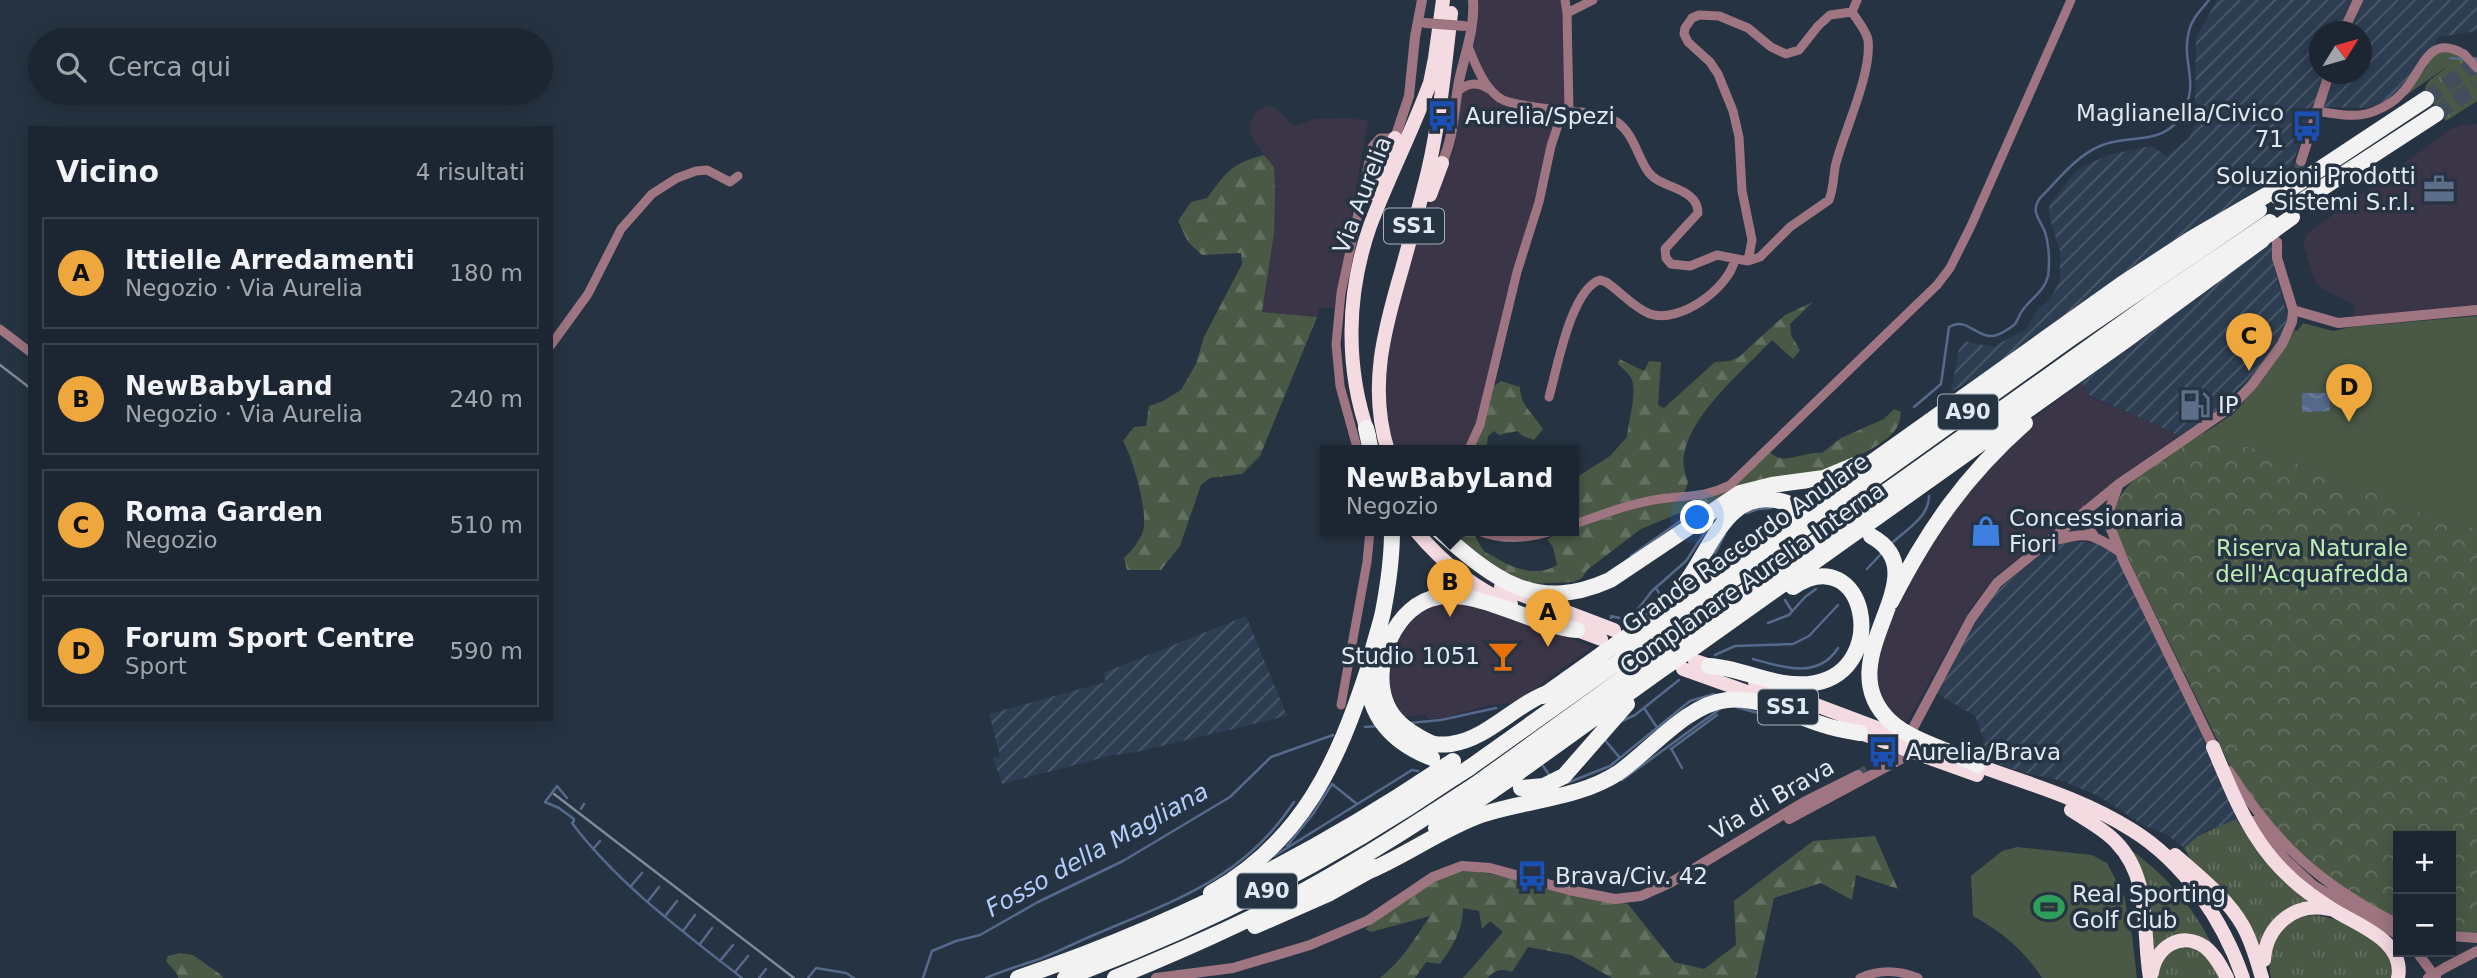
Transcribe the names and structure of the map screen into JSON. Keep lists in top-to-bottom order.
{
  "streets": {
    "highway": [
      "Via Aurelia",
      "SS1",
      "A90",
      "Grande Raccordo Anulare",
      "Complanare Aurelia Interna"
    ],
    "street": ["Via di Brava"]
  },
  "crossings": [
    ["SS1", "Complanare Aurelia Interna"],
    ["SS1", "Via di Brava"],
    ["Grande Raccordo Anulare", "Complanare Aurelia Interna"]
  ],
  "water": ["Fosso della Magliana"],
  "parks": ["Riserva Naturale dell'Acquafredda"],
  "places": {
    "bus stop": [
      "Aurelia/Spezi",
      "Maglianella/Civico 71",
      "Aurelia/Brava",
      "Brava/Civ. 42"
    ],
    "office": ["Soluzioni Prodotti Sistemi S.r.l."],
    "fuel station": ["IP"],
    "shop": ["Concessionaria Fiori"],
    "bar": ["Studio 1051"],
    "sports": ["Real Sporting Golf Club"]
  },
  "north": "top right",
  "page": {
    "search": "Cerca qui",
    "heading": ["Vicino", "4 risultati"],
    "list": [
      {
        "mark": "A",
        "name": "Ittielle Arredamenti",
        "note": "Negozio · Via Aurelia",
        "value": "180 m"
      },
      {
        "mark": "B",
        "name": "NewBabyLand",
        "note": "Negozio · Via Aurelia",
        "value": "240 m"
      },
      {
        "mark": "C",
        "name": "Roma Garden",
        "note": "Negozio",
        "value": "510 m"
      },
      {
        "mark": "D",
        "name": "Forum Sport Centre",
        "note": "Sport",
        "value": "590 m"
      }
    ],
    "pins": [
      "C",
      "D",
      "B",
      "A"
    ],
    "popup": ["NewBabyLand", "Negozio"],
    "map_buttons": ["+", "−"]
  }
}
